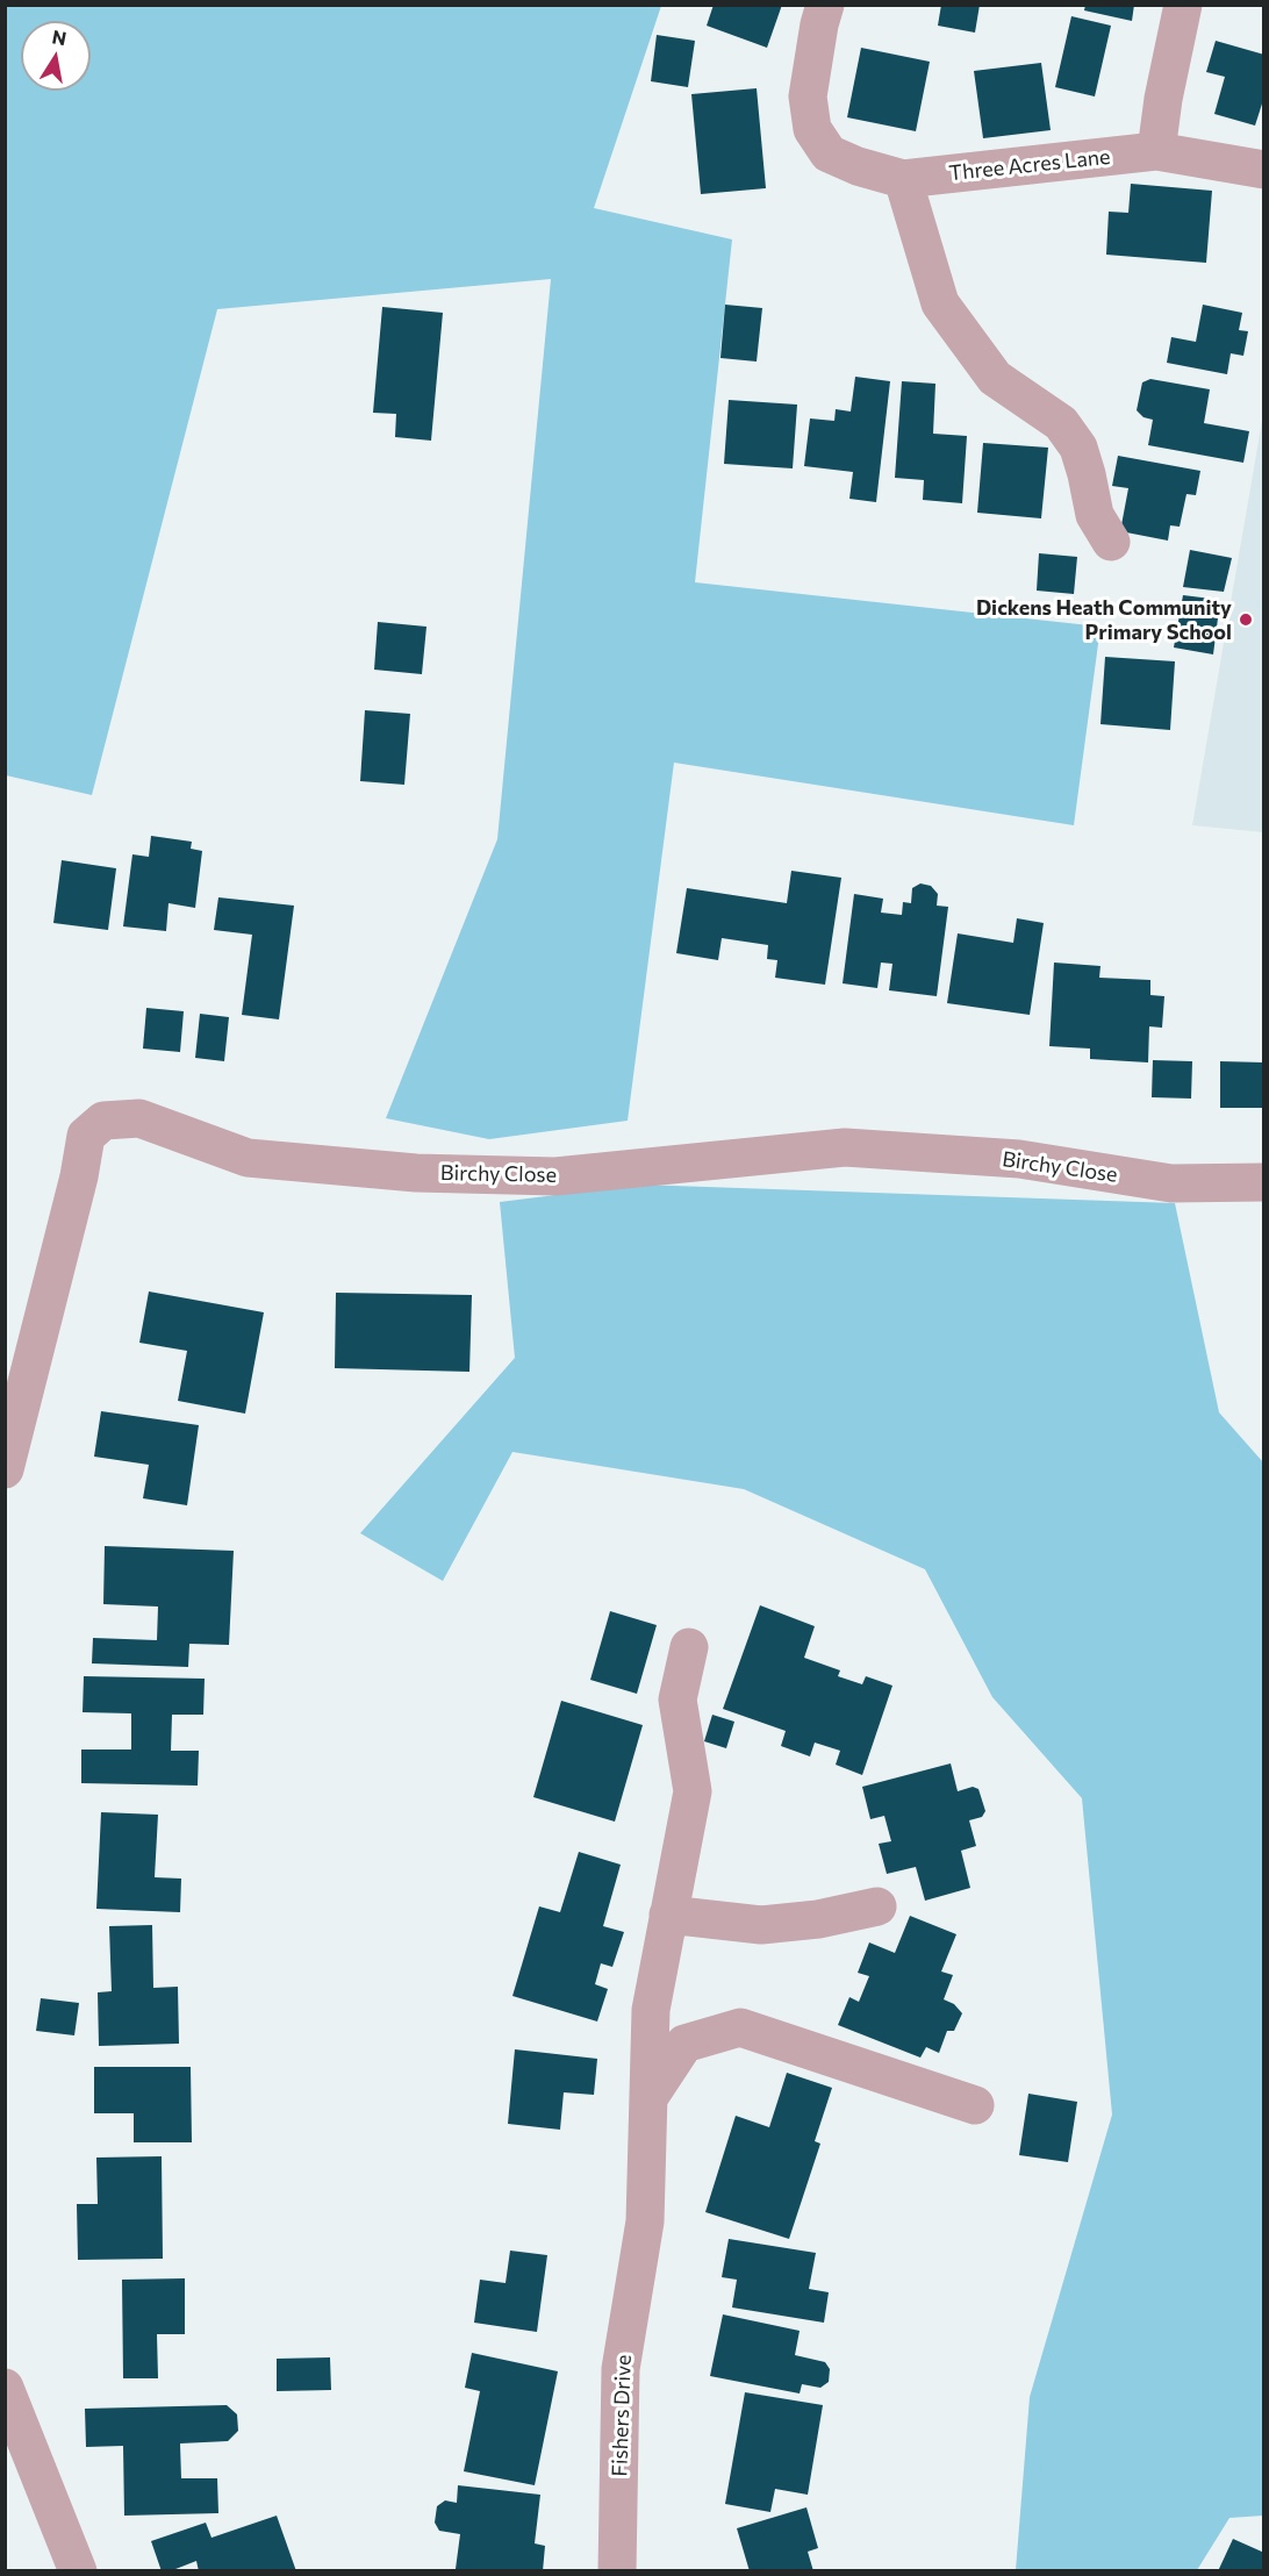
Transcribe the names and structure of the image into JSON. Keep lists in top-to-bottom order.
{
  "streets": {
    "street": ["Three Acres Lane", "Birchy Close", "Fishers Drive"]
  },
  "places": ["Dickens Heath Community Primary School"],
  "north": "top"
}
